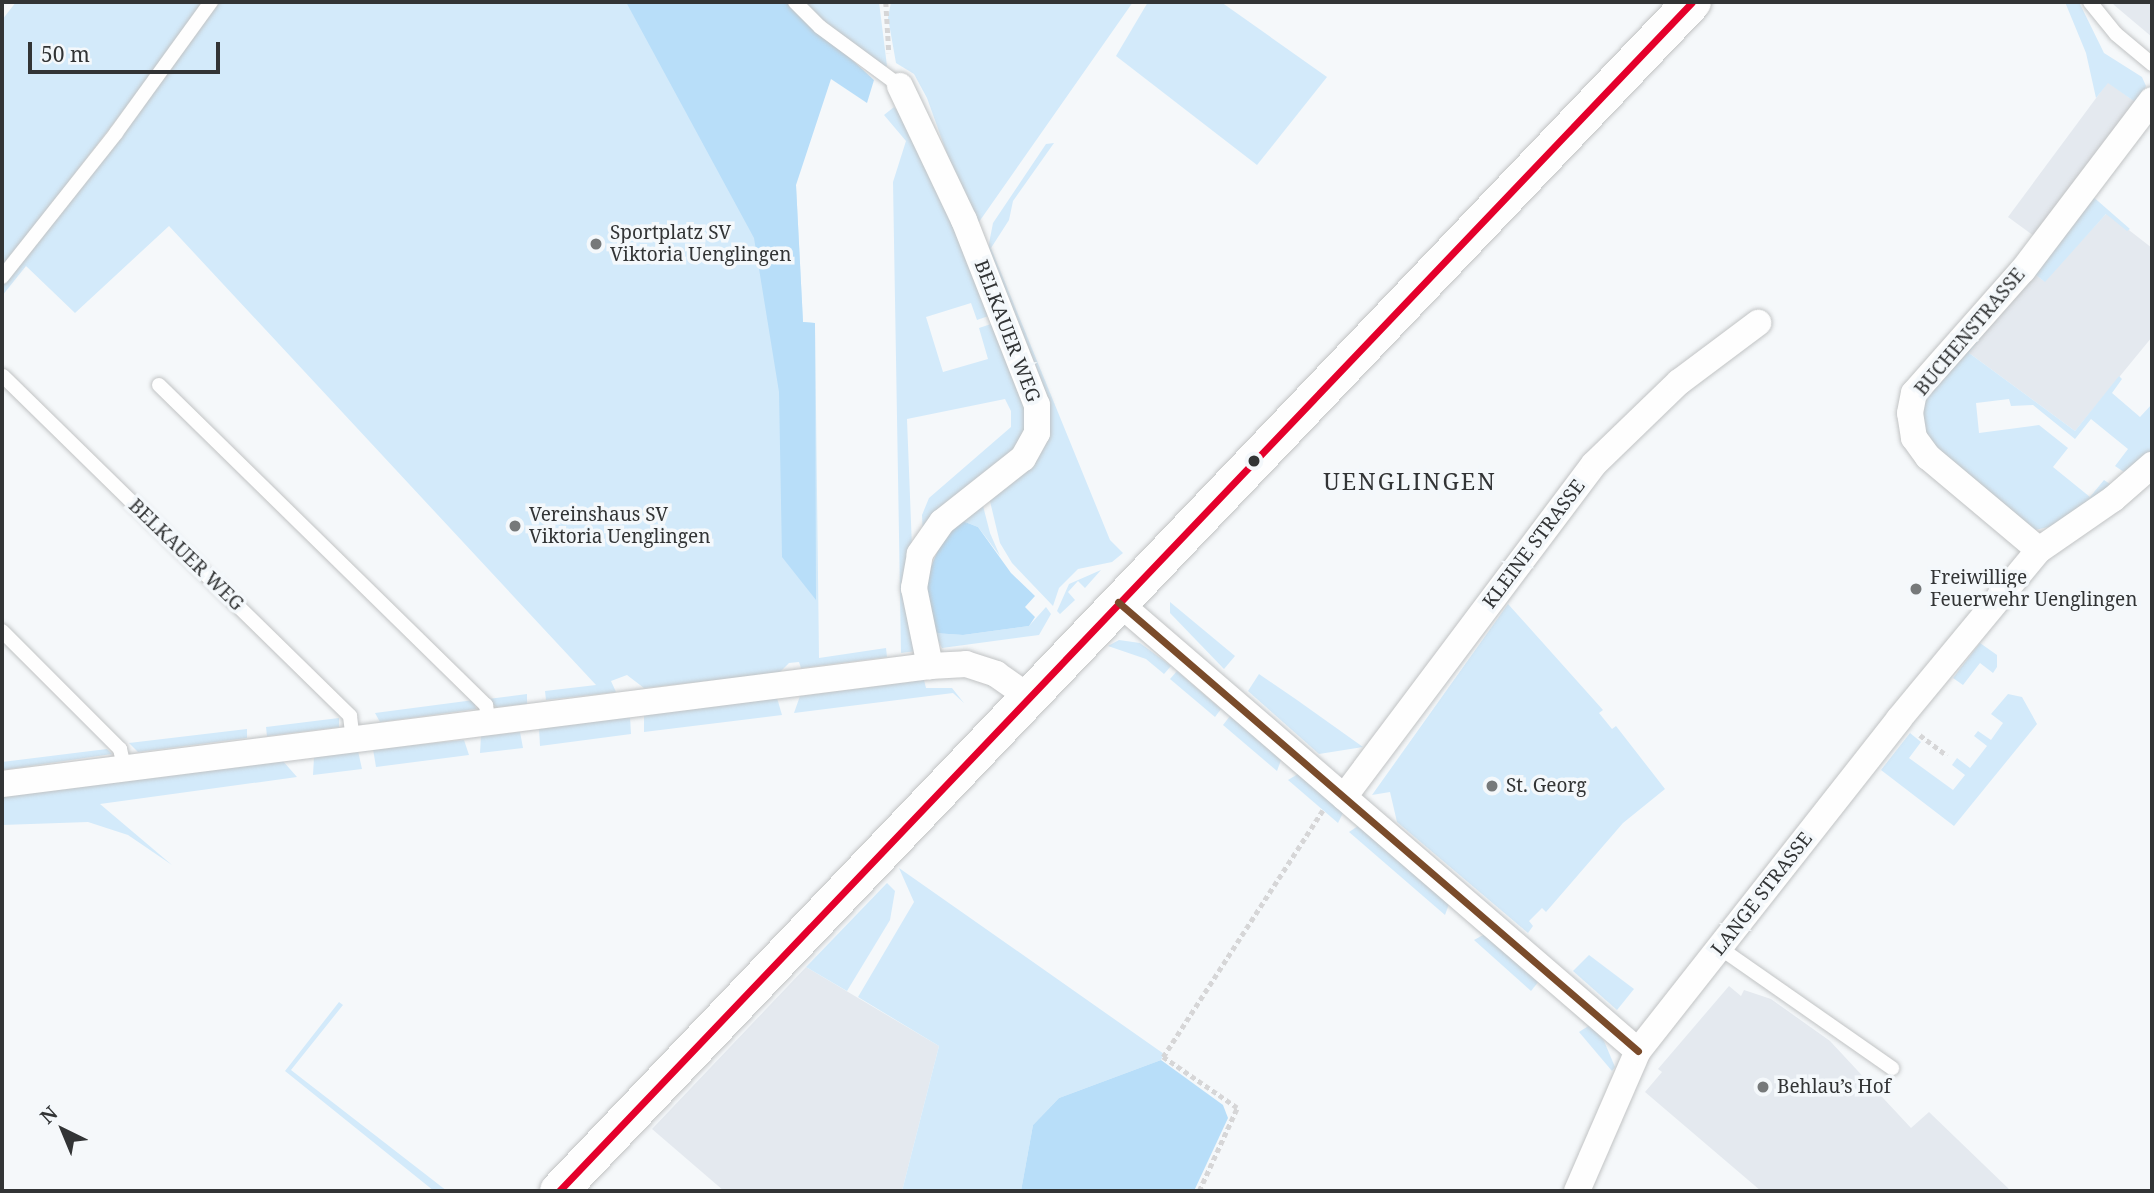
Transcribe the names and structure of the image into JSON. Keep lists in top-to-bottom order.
{
  "streets": {
    "street": [
      "BELKAUER WEG",
      "BUCHENSTRASSE",
      "KLEINE STRASSE",
      "LANGE STRASSE"
    ]
  },
  "crossings": [
    ["BUCHENSTRASSE", "LANGE STRASSE"]
  ],
  "districts": ["UENGLINGEN"],
  "places": [
    "Sportplatz SV Viktoria Uenglingen",
    "Vereinshaus SV Viktoria Uenglingen",
    "Freiwillige Feuerwehr Uenglingen",
    "St. Georg",
    "Behlau’s Hof"
  ],
  "scale_bar": "50 m",
  "north": "top left"
}
